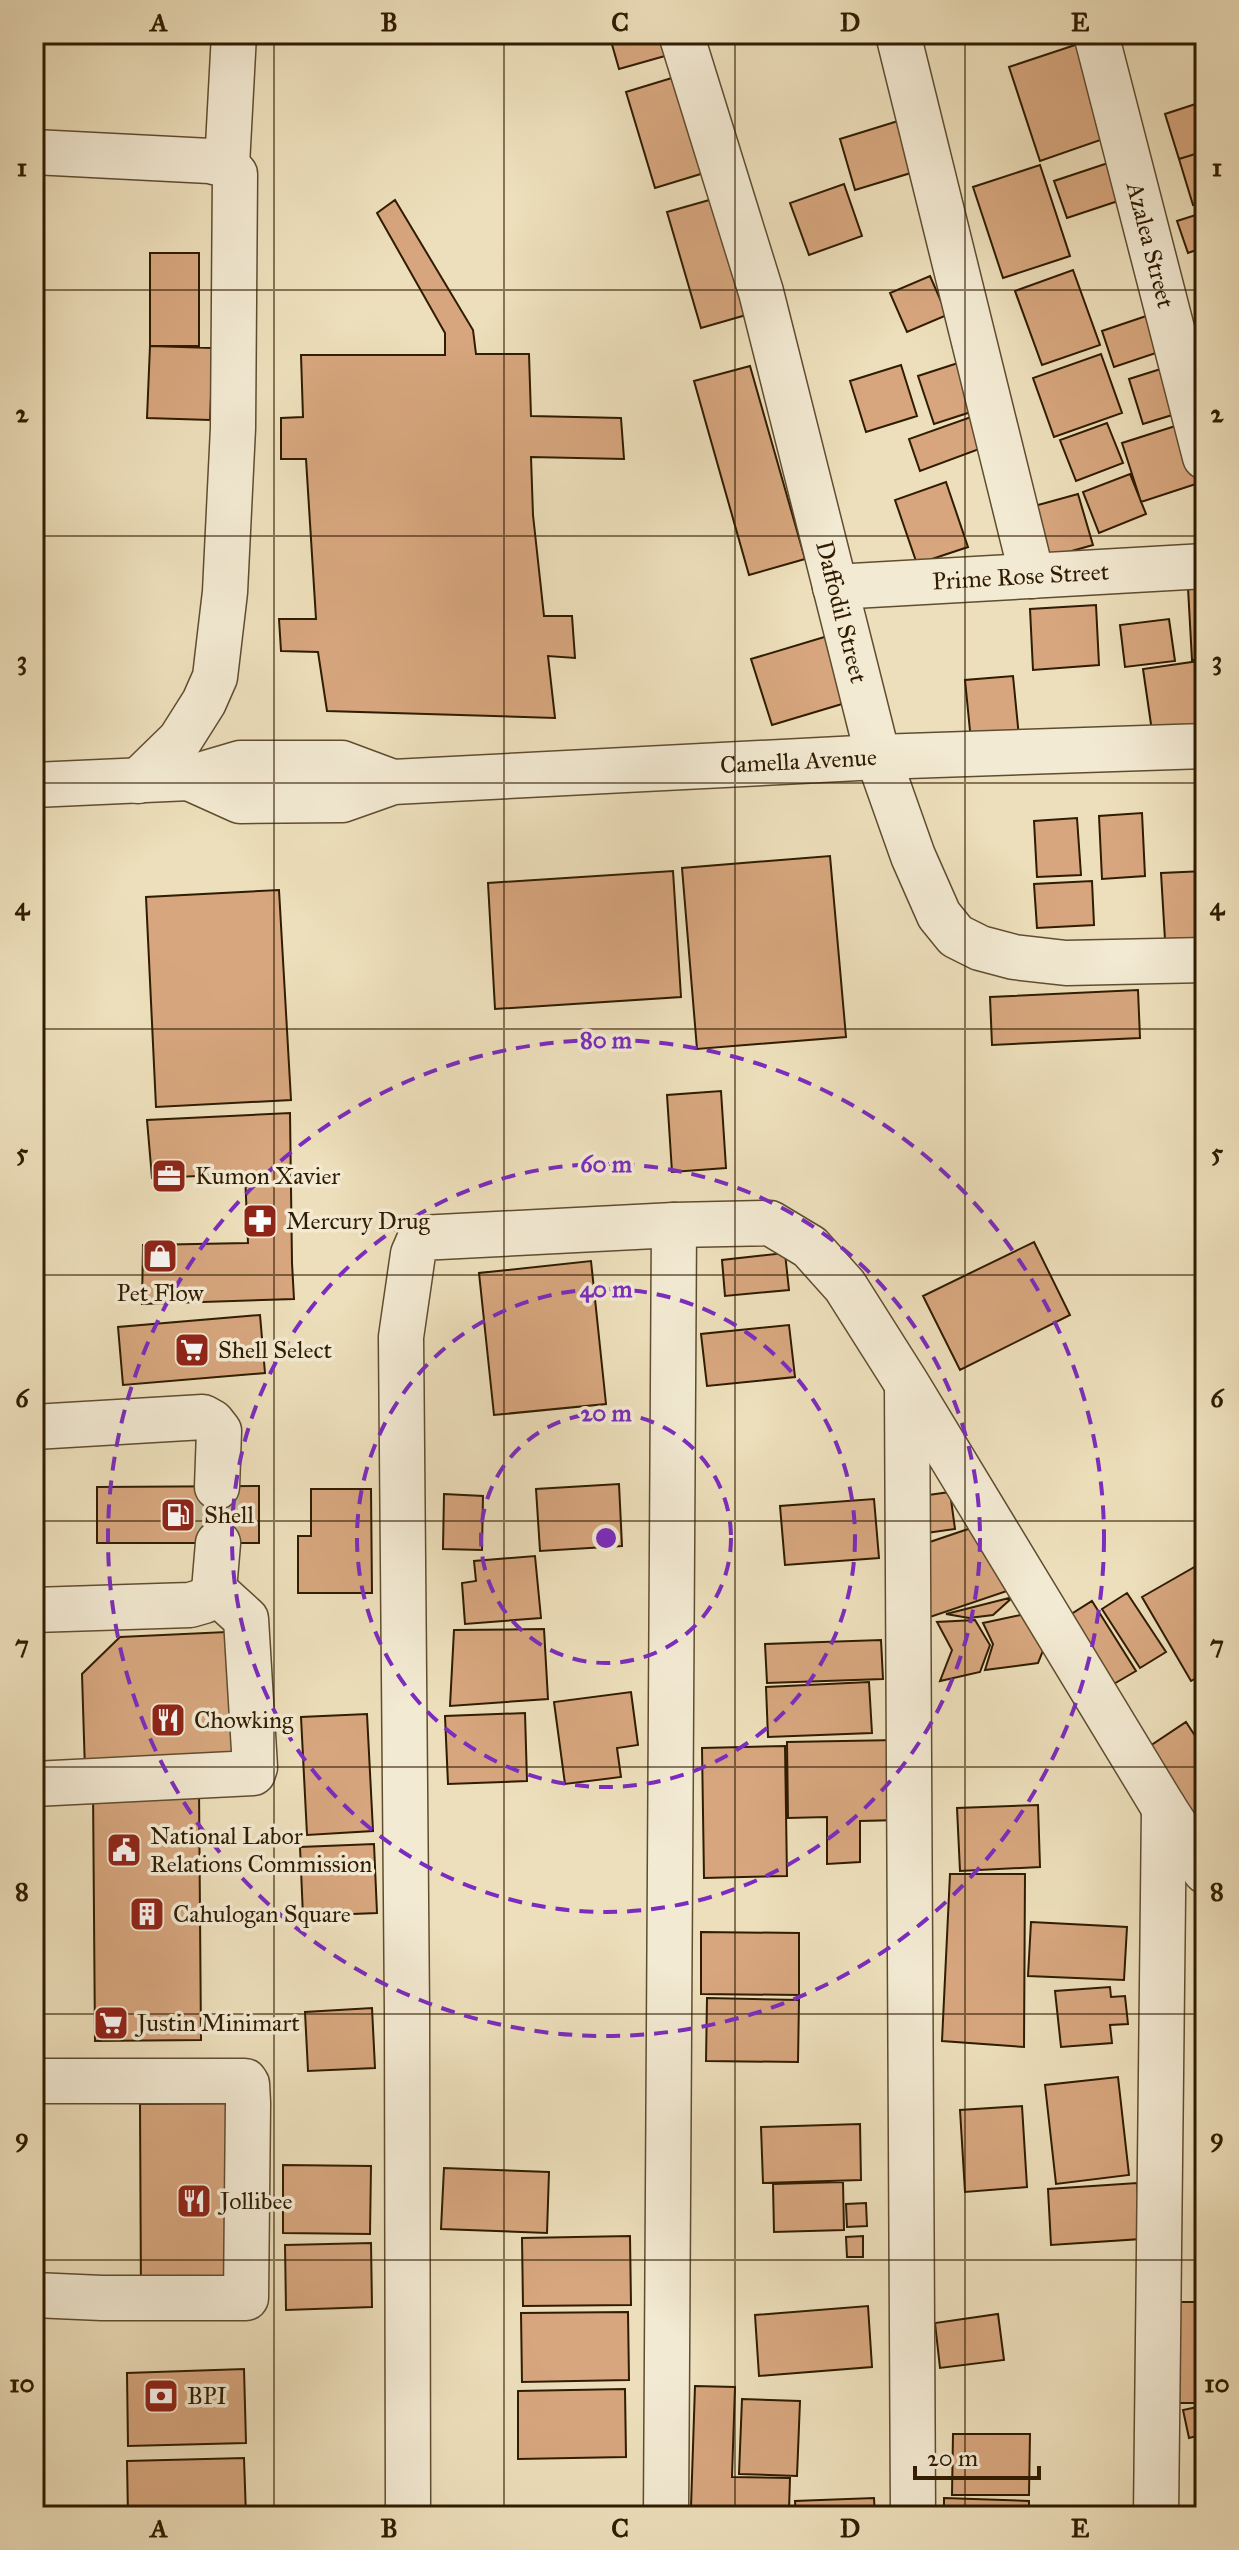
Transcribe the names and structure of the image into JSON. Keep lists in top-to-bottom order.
{
  "streets": {
    "street": [
      "Azalea Street",
      "Prime Rose Street",
      "Daffodil Street",
      "Camella Avenue"
    ]
  },
  "crossings": [
    ["Prime Rose Street", "Daffodil Street"],
    ["Daffodil Street", "Camella Avenue"]
  ],
  "places": {
    "office": ["Kumon Xavier"],
    "pharmacy": ["Mercury Drug"],
    "shop": ["Pet Flow"],
    "supermarket": ["Shell Select", "Justin Minimart"],
    "fuel station": ["Shell"],
    "restaurant": ["Chowking", "Jollibee"],
    "public building": ["National Labor Relations Commission"],
    "building": ["Cahulogan Square"],
    "bank": ["BPI"]
  },
  "scale_bar": "20 m",
  "grid": {
    "columns": [
      "A",
      "B",
      "C",
      "D",
      "E"
    ],
    "rows": [
      "1",
      "2",
      "3",
      "4",
      "5",
      "6",
      "7",
      "8",
      "9",
      "10"
    ]
  },
  "rings": [
    "80 m",
    "60 m",
    "40 m",
    "20 m"
  ]
}
